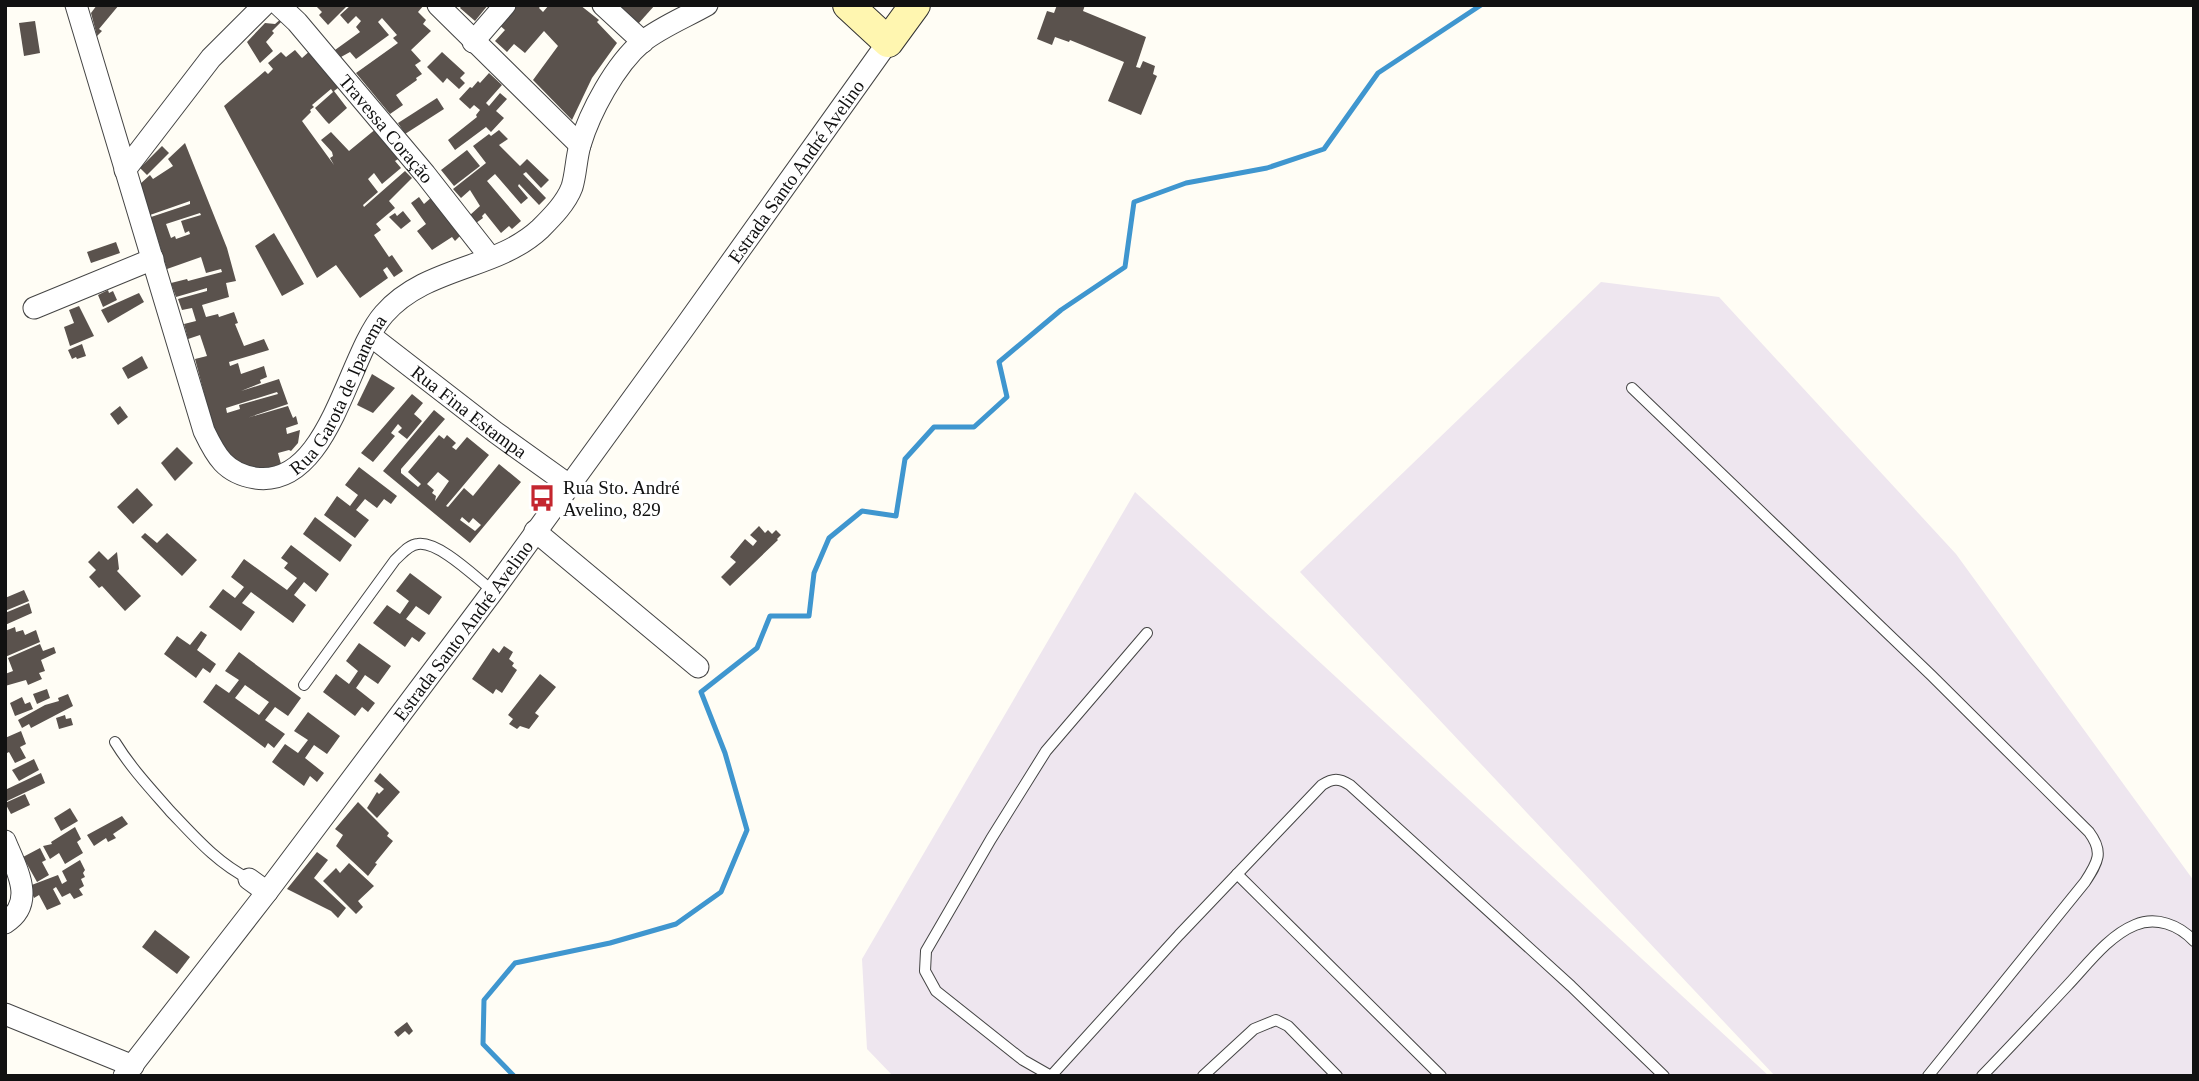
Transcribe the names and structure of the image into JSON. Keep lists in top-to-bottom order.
{
  "streets": {
    "main road": ["Estrada Santo André Avelino"],
    "street": ["Travessa Coração", "Rua Garota de Ipanema", "Rua Fina Estampa"]
  },
  "crossings": [
    ["Travessa Coração", "Rua Garota de Ipanema"],
    ["Estrada Santo André Avelino", "Rua Fina Estampa"],
    ["Rua Garota de Ipanema", "Rua Fina Estampa"]
  ],
  "places": {
    "bus stop": ["Rua Sto. André Avelino, 829"]
  }
}
